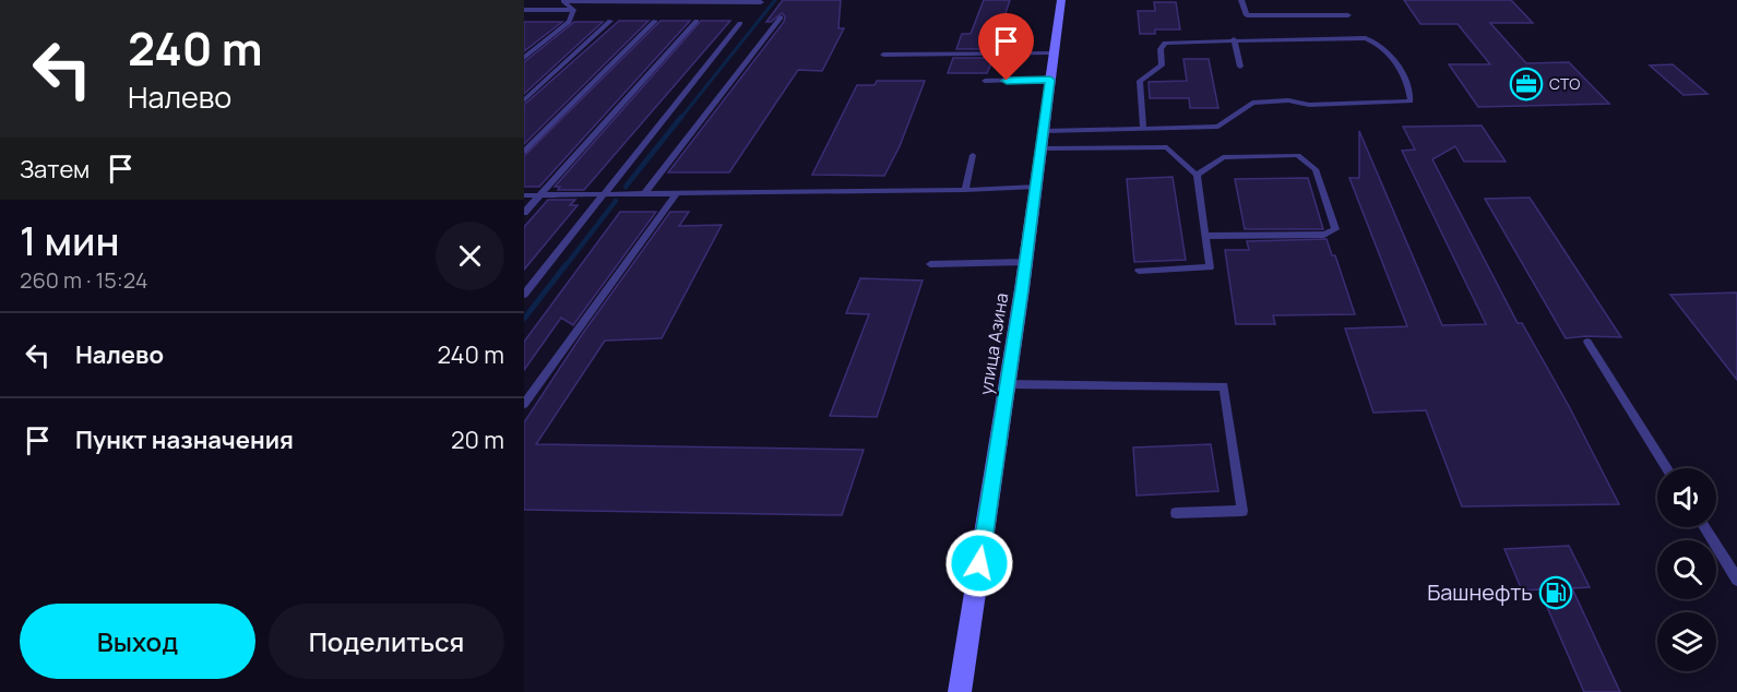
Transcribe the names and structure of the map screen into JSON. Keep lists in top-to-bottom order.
{
  "streets": {
    "street": ["улица Азина"]
  },
  "places": {
    "office": ["СТО"],
    "fuel station": ["Башнефть"]
  },
  "page": {
    "turn": ["240 m", "Налево"],
    "then": "Затем",
    "heading": ["1 мин", "260 m · 15:24"],
    "list": [
      {
        "name": "Налево",
        "value": "240 m"
      },
      {
        "name": "Пункт назначения",
        "value": "20 m"
      }
    ],
    "buttons": ["Выход", "Поделиться"]
  }
}
